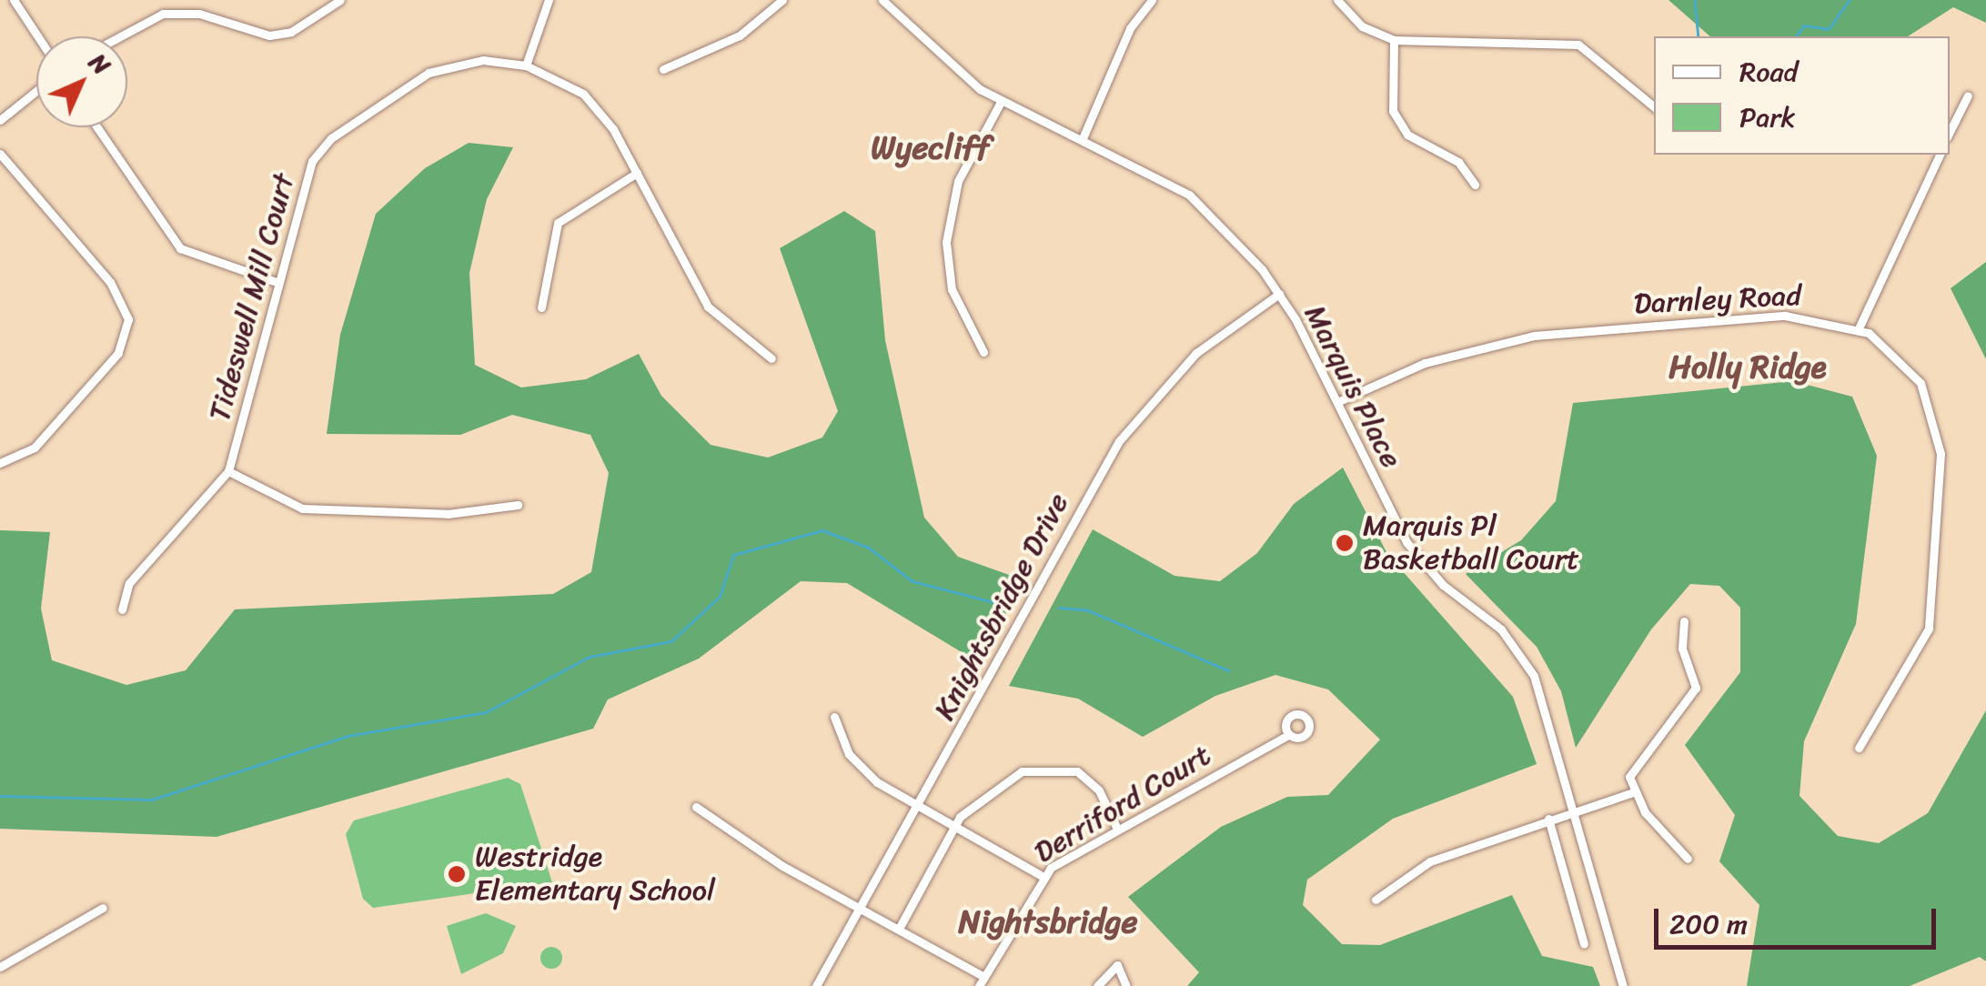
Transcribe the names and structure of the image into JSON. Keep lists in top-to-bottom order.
{
  "streets": {
    "street": [
      "Tideswell Mill Court",
      "Darnley Road",
      "Marquis Place",
      "Knightsbridge Drive",
      "Derriford Court"
    ]
  },
  "crossings": [
    ["Darnley Road", "Marquis Place"],
    ["Marquis Place", "Knightsbridge Drive"]
  ],
  "districts": ["Wyecliff", "Holly Ridge", "Nightsbridge"],
  "places": ["Marquis Pl Basketball Court", "Westridge Elementary School"],
  "legend": ["Road", "Park"],
  "scale_bar": "200 m",
  "north": "top right"
}
